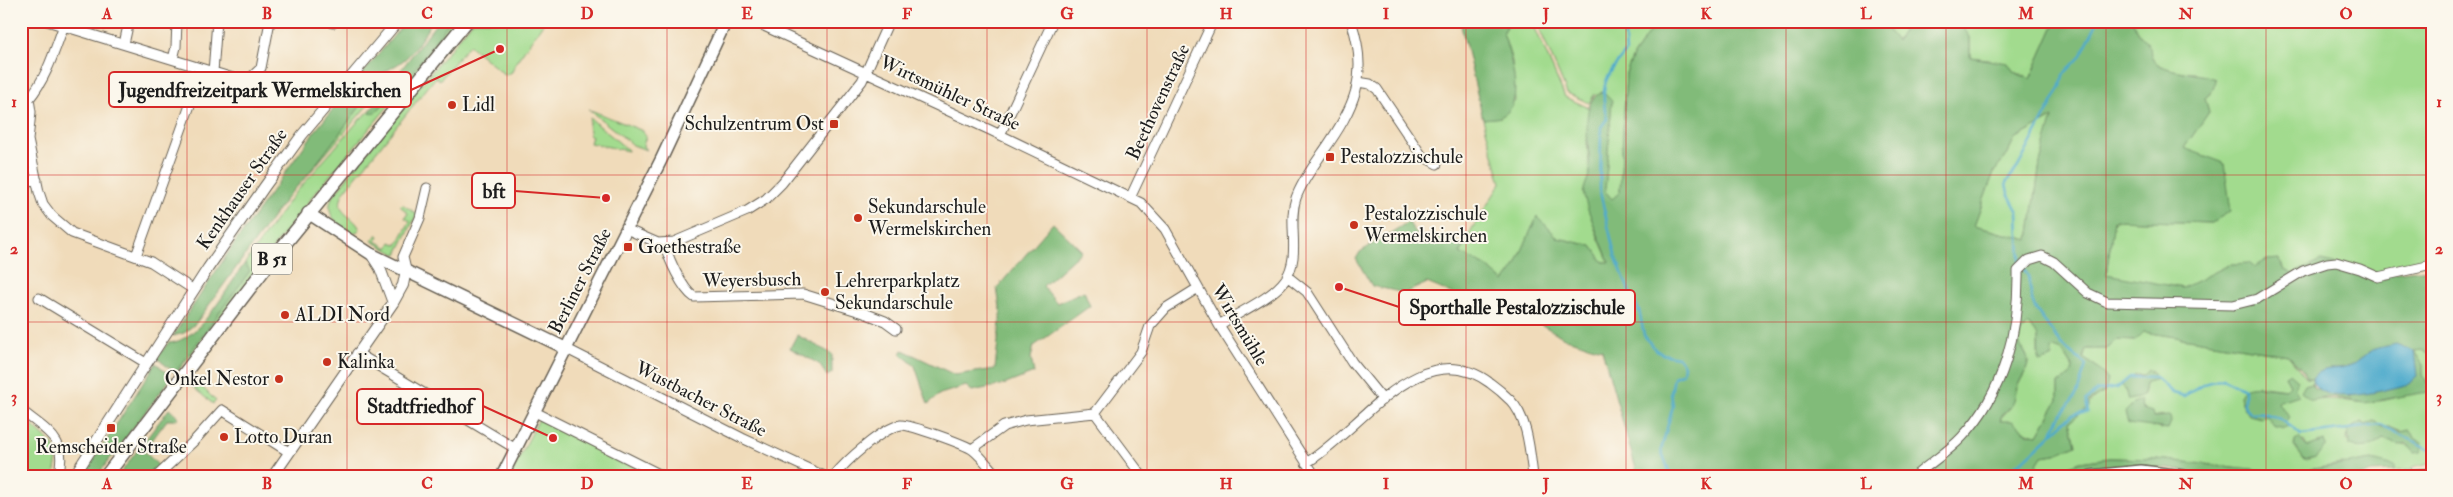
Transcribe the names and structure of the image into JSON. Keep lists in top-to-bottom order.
{
  "streets": {
    "main road": ["B 51", "Berliner Straße"],
    "street": [
      "Wirtsmühler Straße",
      "Beethovenstraße",
      "Kenkhauser Straße",
      "Weyersbusch",
      "Wirtsmühle",
      "Wustbacher Straße"
    ]
  },
  "crossings": [
    ["Wirtsmühler Straße", "Beethovenstraße"],
    ["Wirtsmühler Straße", "Wirtsmühle"],
    ["Beethovenstraße", "Wirtsmühle"],
    ["Berliner Straße", "Wustbacher Straße"]
  ],
  "places": {
    "other": [
      "Jugendfreizeitpark Wermelskirchen",
      "Lidl",
      "bft",
      "Sekundarschule Wermelskirchen",
      "Pestalozzischule Wermelskirchen",
      "Sporthalle Pestalozzischule",
      "Lehrerparkplatz Sekundarschule",
      "ALDI Nord",
      "Kalinka",
      "Onkel Nestor",
      "Lotto Duran",
      "Stadtfriedhof"
    ],
    "transit": [
      "Schulzentrum Ost",
      "Pestalozzischule",
      "Goethestraße",
      "Remscheider Straße"
    ]
  },
  "grid": {
    "columns": [
      "A",
      "B",
      "C",
      "D",
      "E",
      "F",
      "G",
      "H",
      "I",
      "J",
      "K",
      "L",
      "M",
      "N",
      "O"
    ],
    "rows": ["1", "2", "3"]
  }
}
